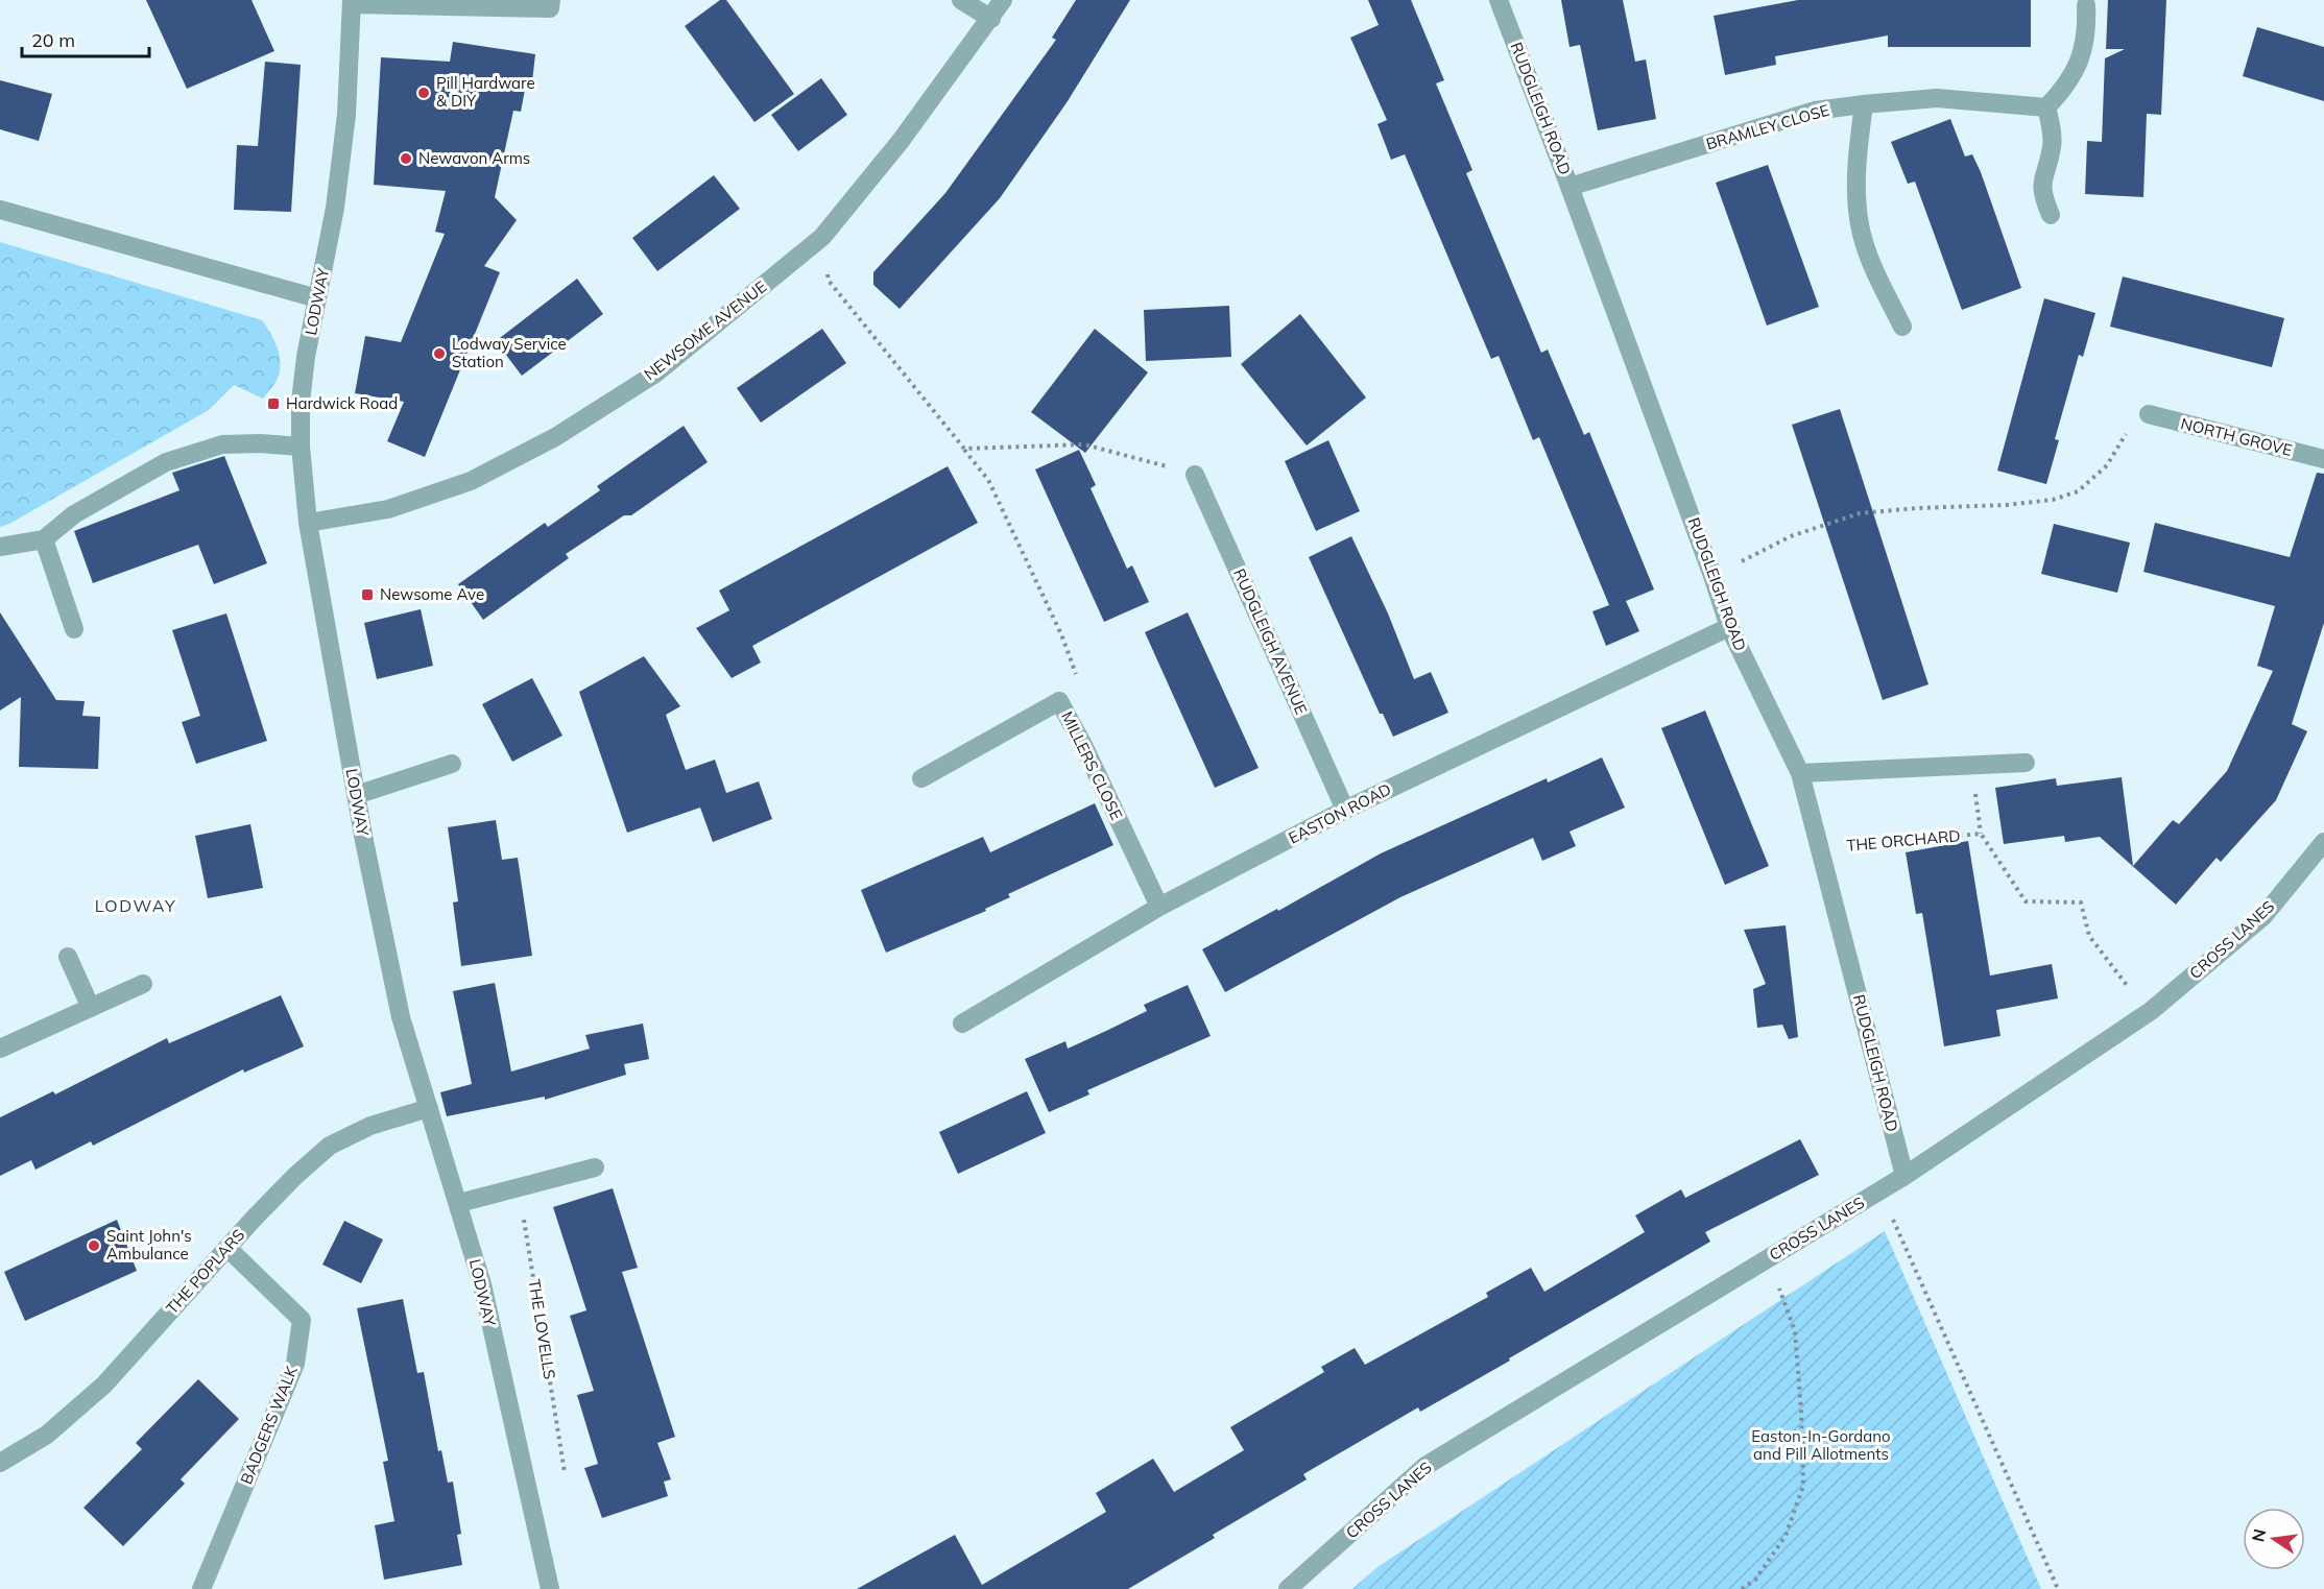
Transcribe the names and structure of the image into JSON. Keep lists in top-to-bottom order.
{
  "streets": {
    "street": [
      "RUDGLEIGH ROAD",
      "BRAMLEY CLOSE",
      "LODWAY",
      "NEWSOME AVENUE",
      "NORTH GROVE",
      "RUDGLEIGH AVENUE",
      "MILLERS CLOSE",
      "EASTON ROAD",
      "CROSS LANES",
      "THE POPLARS",
      "BADGERS WALK"
    ],
    "path": ["THE ORCHARD", "THE LOVELLS"]
  },
  "crossings": [
    ["RUDGLEIGH ROAD", "BRAMLEY CLOSE"],
    ["RUDGLEIGH ROAD", "EASTON ROAD"],
    ["RUDGLEIGH ROAD", "THE ORCHARD"],
    ["RUDGLEIGH ROAD", "CROSS LANES"],
    ["LODWAY", "NEWSOME AVENUE"],
    ["LODWAY", "THE POPLARS"],
    ["RUDGLEIGH AVENUE", "EASTON ROAD"],
    ["MILLERS CLOSE", "EASTON ROAD"],
    ["THE ORCHARD", "CROSS LANES"],
    ["THE POPLARS", "BADGERS WALK"]
  ],
  "districts": ["LODWAY"],
  "parks": ["Easton-In-Gordano and Pill Allotments"],
  "places": {
    "other": [
      "Pill Hardware & DIY",
      "Newavon Arms",
      "Lodway Service Station",
      "Saint John's Ambulance"
    ],
    "transit": ["Hardwick Road", "Newsome Ave"]
  },
  "scale_bar": "20 m",
  "north": "left"
}
